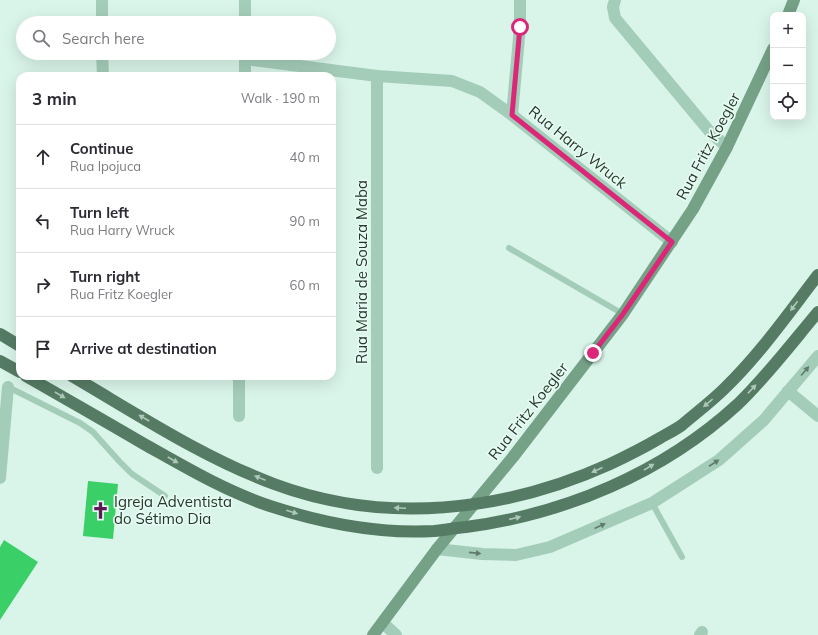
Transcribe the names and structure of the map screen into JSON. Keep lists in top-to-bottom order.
{
  "streets": {
    "street": ["Rua Fritz Koegler", "Rua Harry Wruck", "Rua Maria de Souza Maba"]
  },
  "crossings": [
    ["Rua Fritz Koegler", "Rua Harry Wruck"],
    ["Rua Harry Wruck", "Rua Maria de Souza Maba"]
  ],
  "places": {
    "church": ["Igreja Adventista do Sétimo Dia"]
  },
  "page": {
    "map_buttons": ["+", "−"],
    "search": "Search here",
    "heading": ["3 min", "Walk · 190 m"],
    "list": [
      ["Continue", "Rua Ipojuca", "40 m"],
      ["Turn left", "Rua Harry Wruck", "90 m"],
      ["Turn right", "Rua Fritz Koegler", "60 m"],
      "Arrive at destination"
    ]
  }
}
